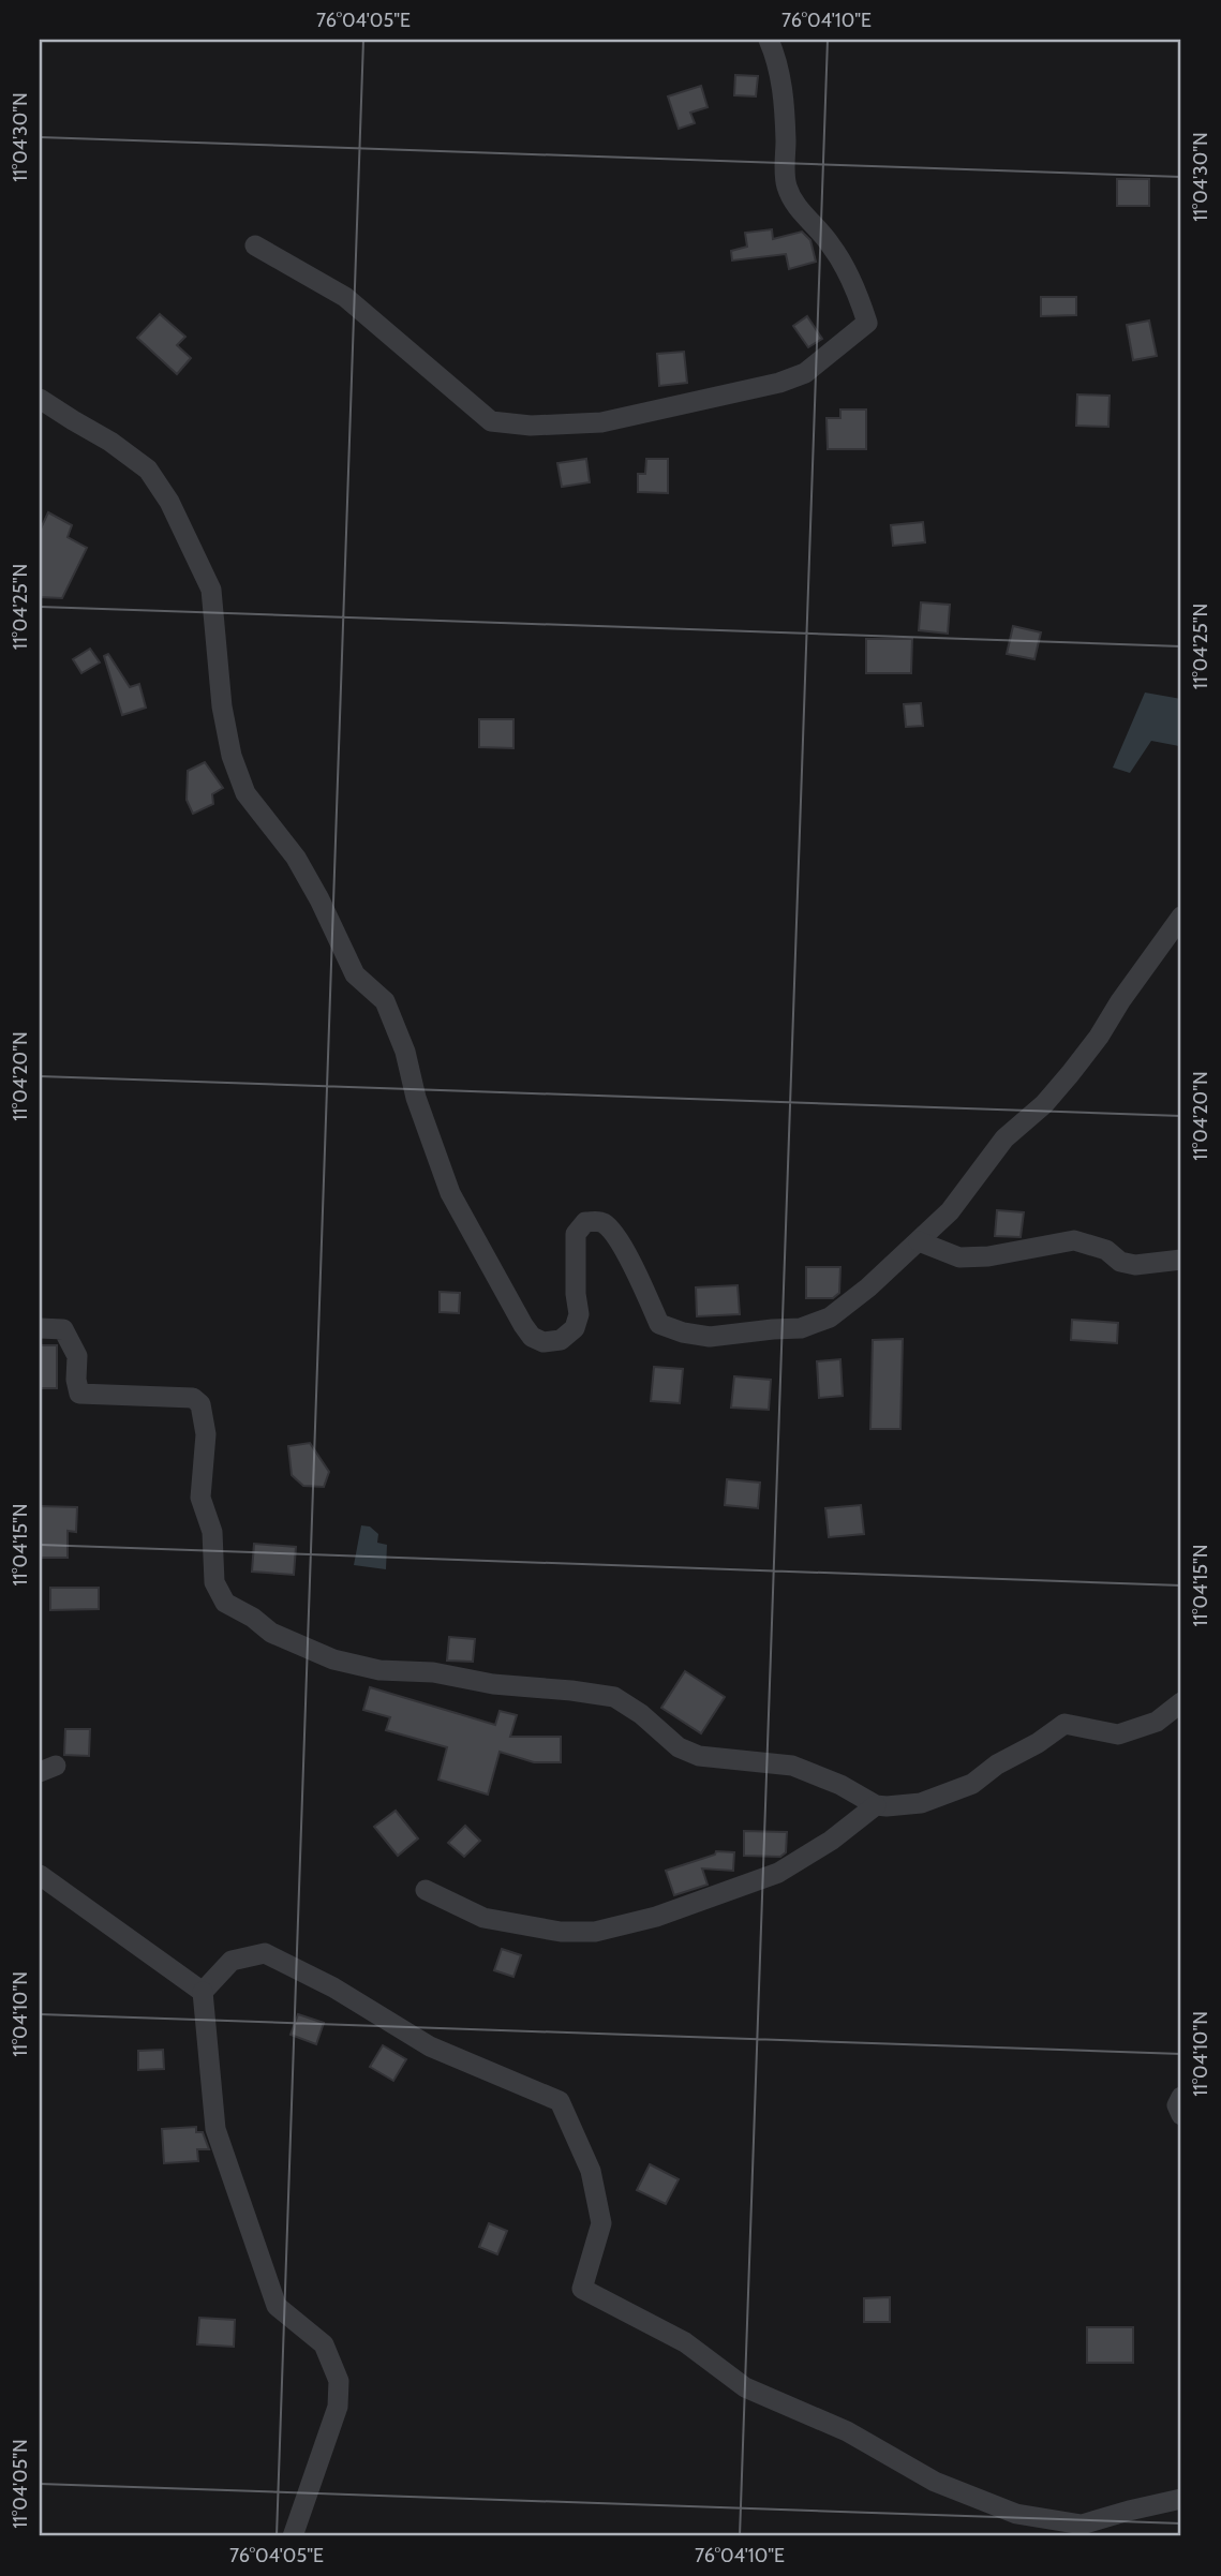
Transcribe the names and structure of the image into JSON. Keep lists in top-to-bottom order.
{
  "coordinates": [
    "76°04'05\"E",
    "76°04'10\"E",
    "11°04'30\"N",
    "11°04'25\"N",
    "11°04'20\"N",
    "11°04'15\"N",
    "11°04'10\"N",
    "11°04'05\"N"
  ]
}
